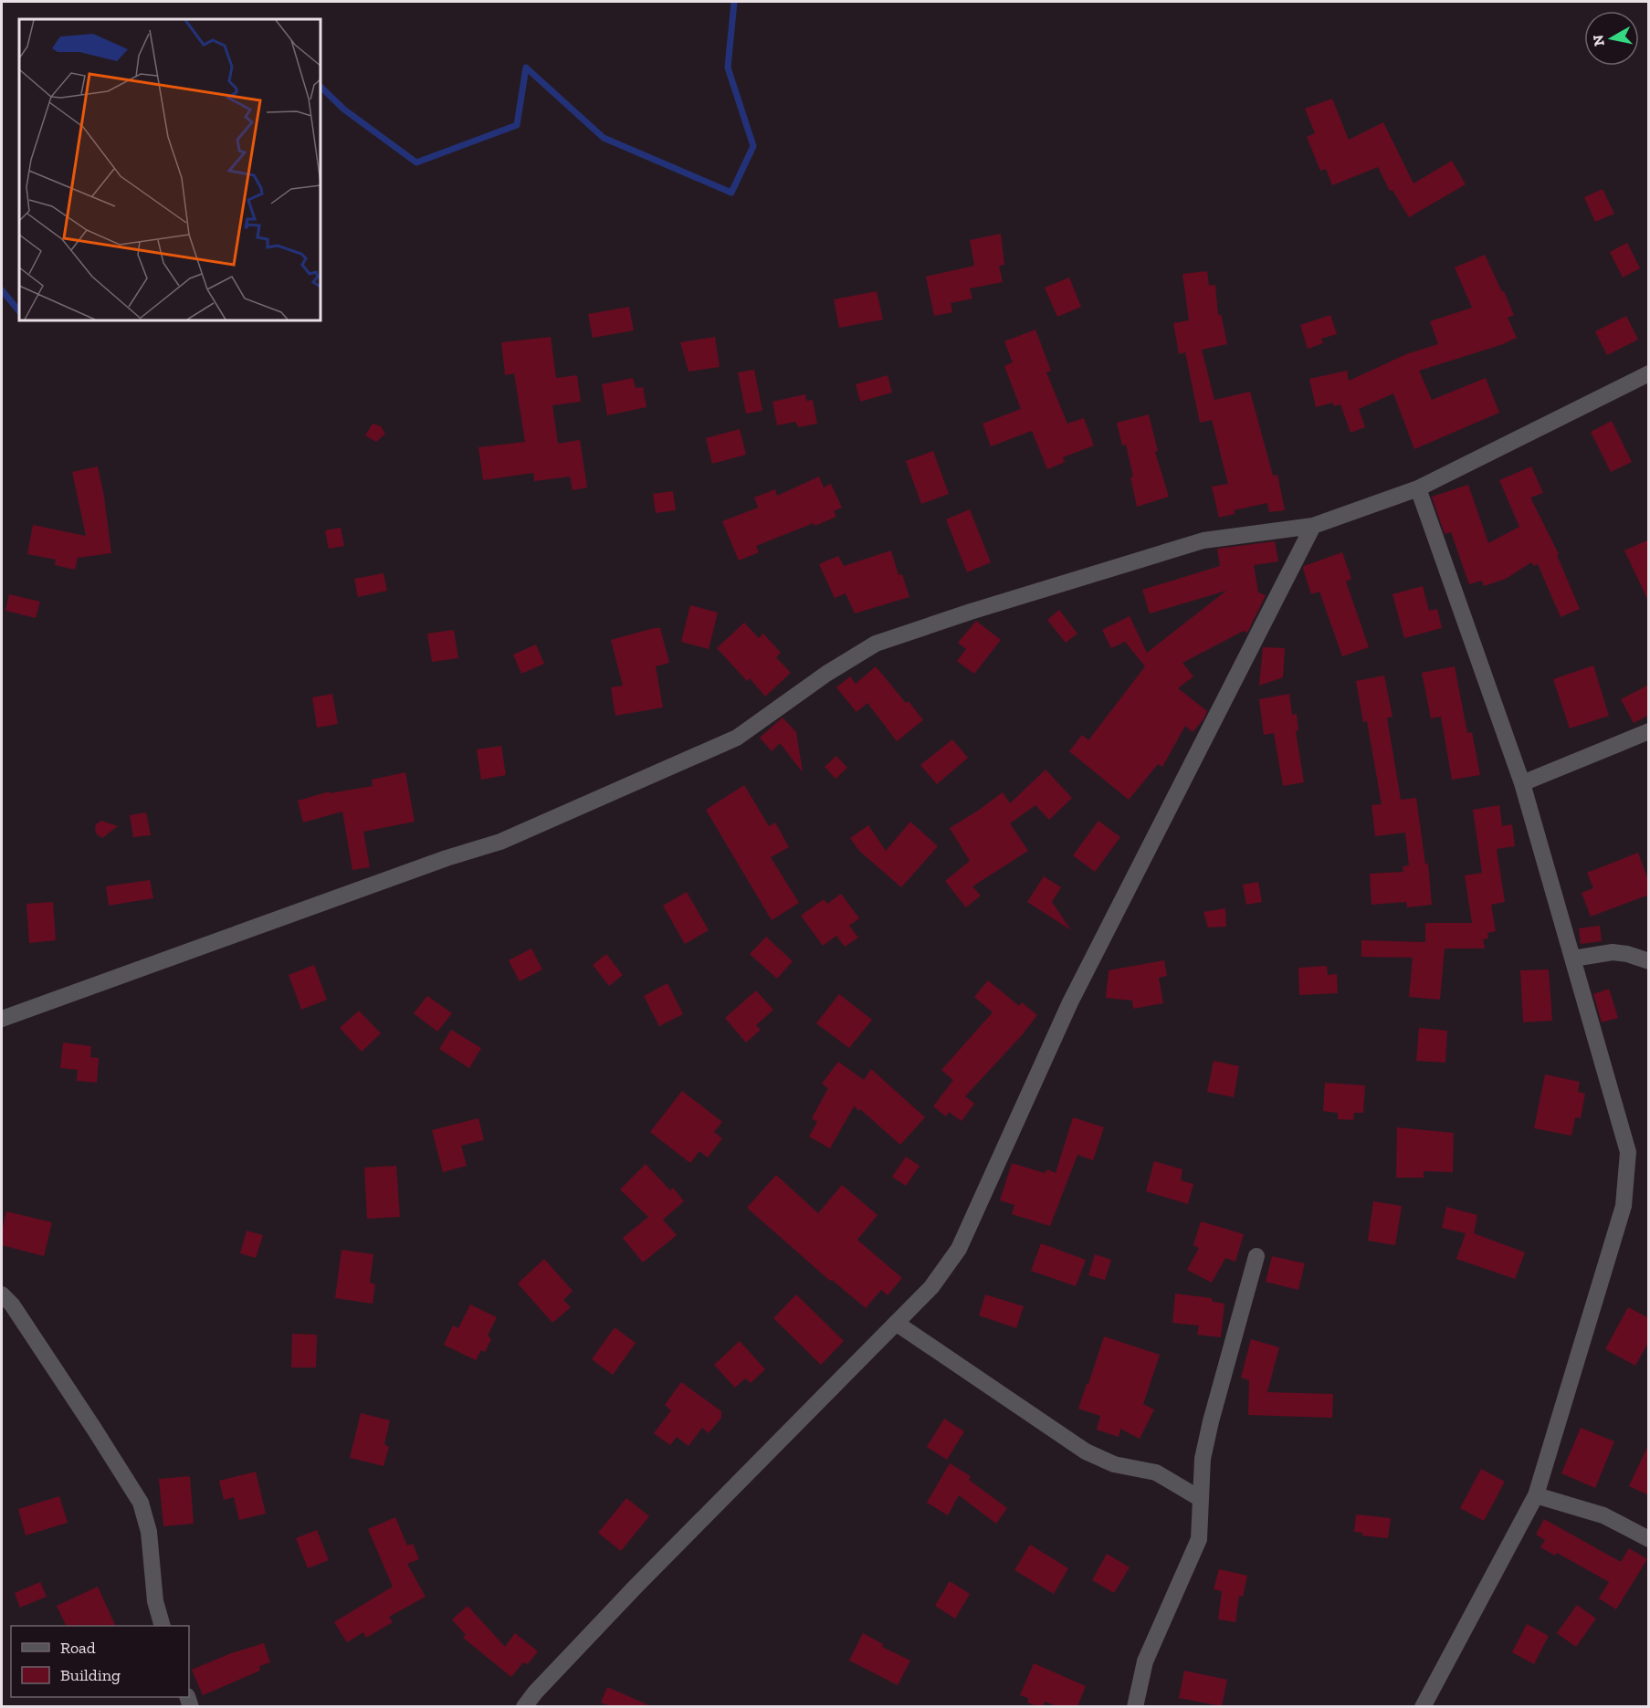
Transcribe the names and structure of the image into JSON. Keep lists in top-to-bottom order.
{
  "legend": ["Road", "Building"],
  "north": "left"
}
